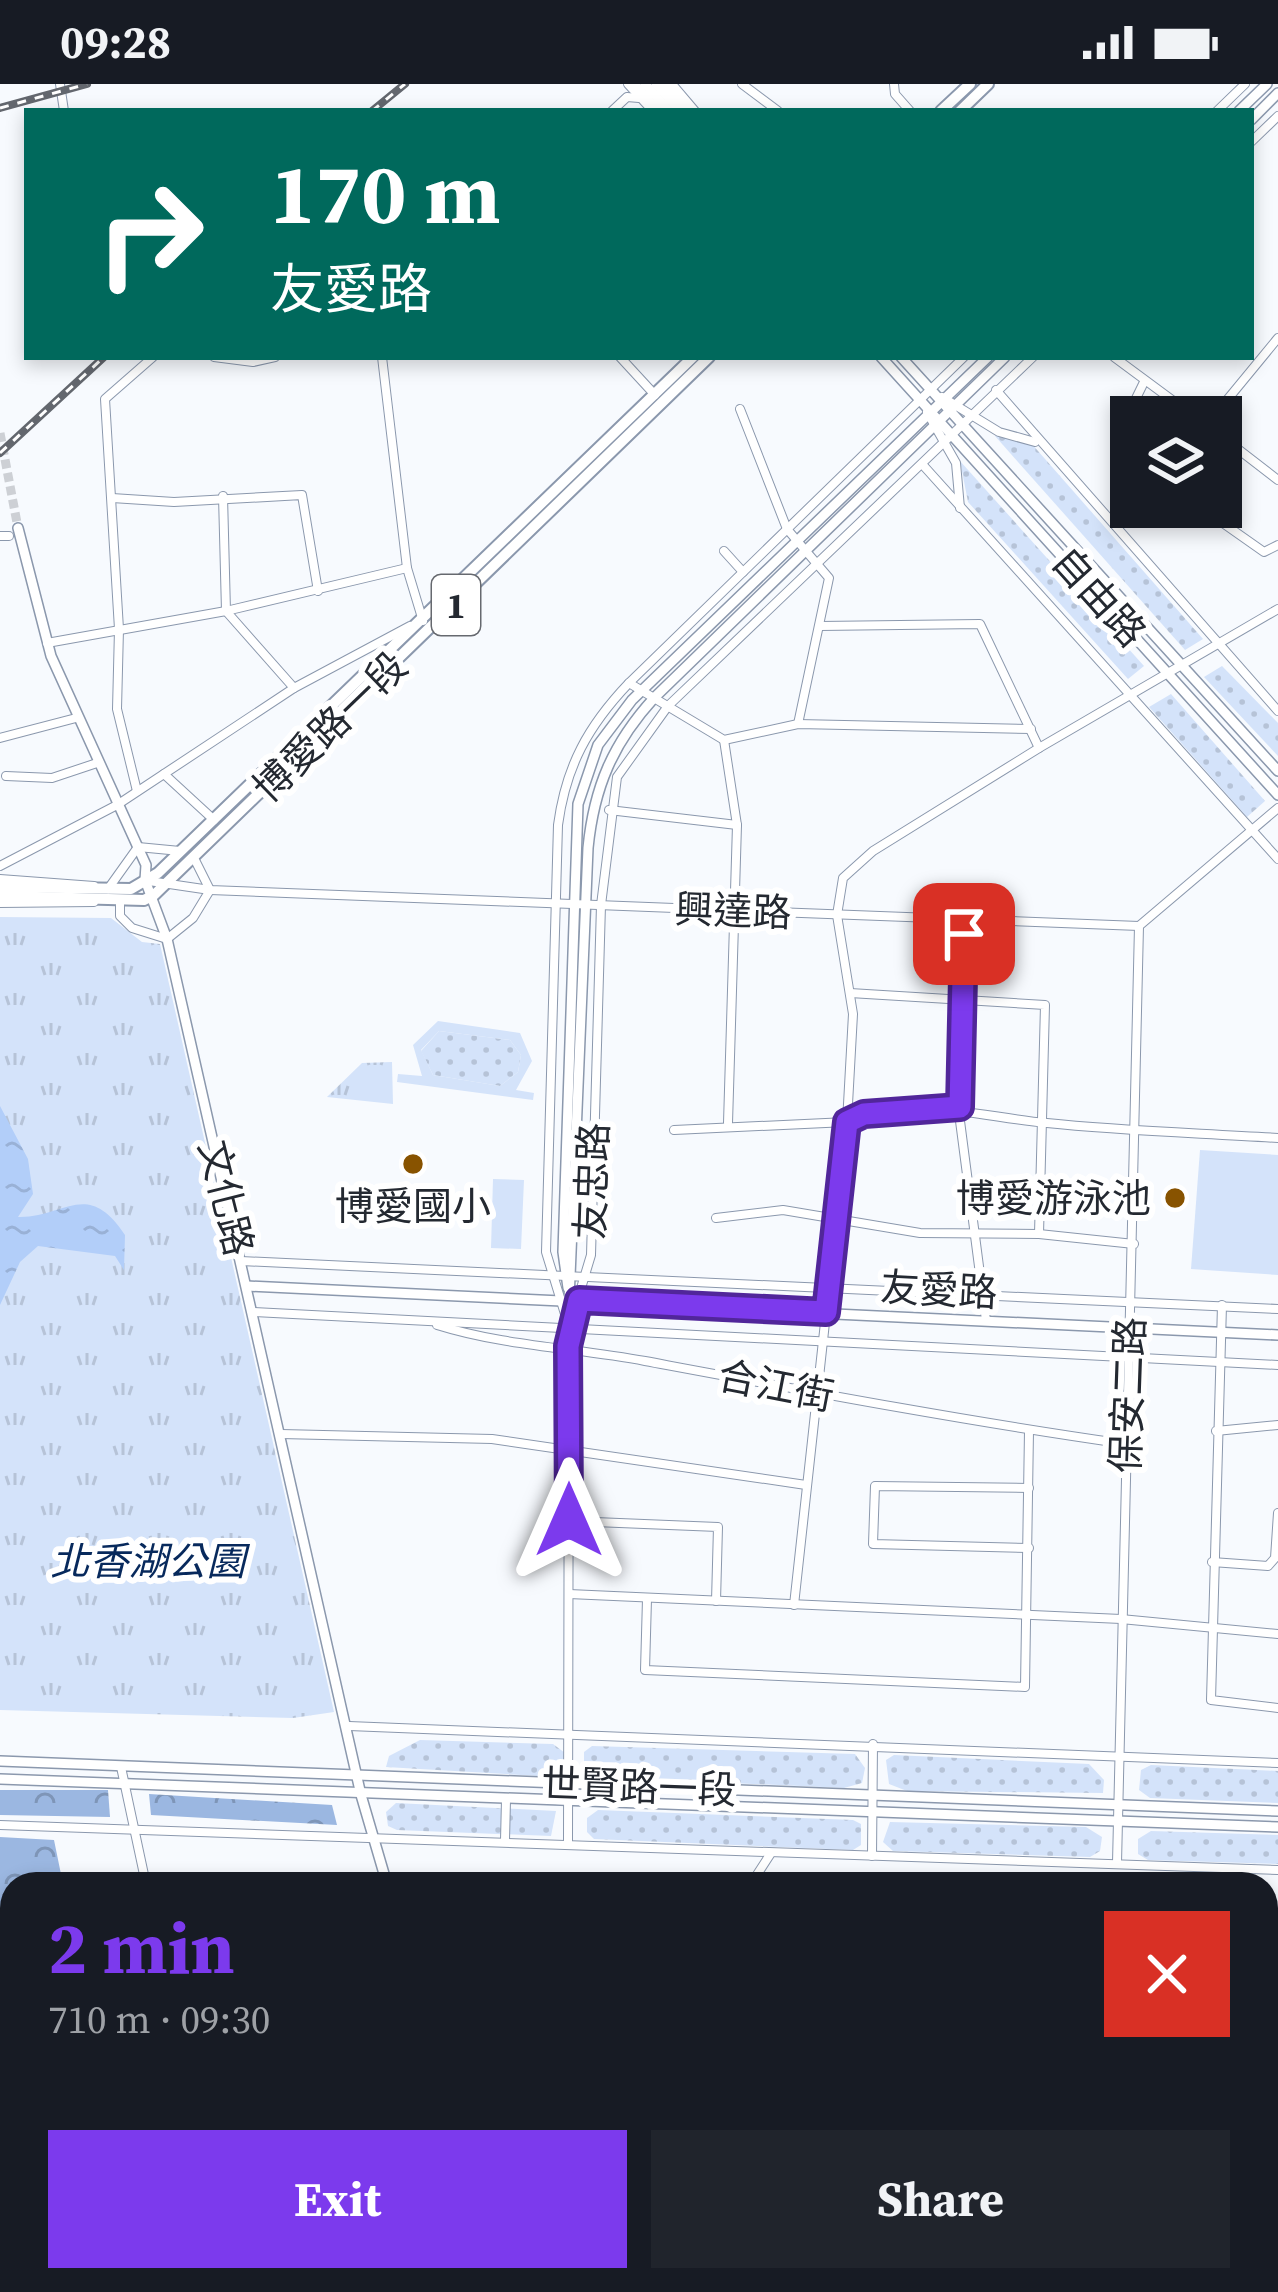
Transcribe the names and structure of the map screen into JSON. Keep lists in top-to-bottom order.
{
  "streets": {
    "main road": ["1", "博愛路一段"],
    "street": [
      "自由路",
      "興達路",
      "友忠路",
      "文化路",
      "友愛路",
      "合江街",
      "保安二路",
      "世賢路一段"
    ]
  },
  "crossings": [
    ["自由路", "友忠路"],
    ["博愛路一段", "興達路"],
    ["博愛路一段", "文化路"],
    ["興達路", "友忠路"],
    ["興達路", "文化路"],
    ["興達路", "保安二路"],
    ["友忠路", "友愛路"],
    ["文化路", "友愛路"],
    ["文化路", "世賢路一段"],
    ["友愛路", "合江街"],
    ["友愛路", "保安二路"],
    ["合江街", "保安二路"],
    ["保安二路", "世賢路一段"]
  ],
  "parks": ["北香湖公園"],
  "places": ["博愛國小", "博愛游泳池"],
  "page": {
    "status": "09:28",
    "turn": ["170 m", "友愛路"],
    "heading": ["2 min", "710 m · 09:30"],
    "buttons": ["Exit", "Share"]
  }
}
